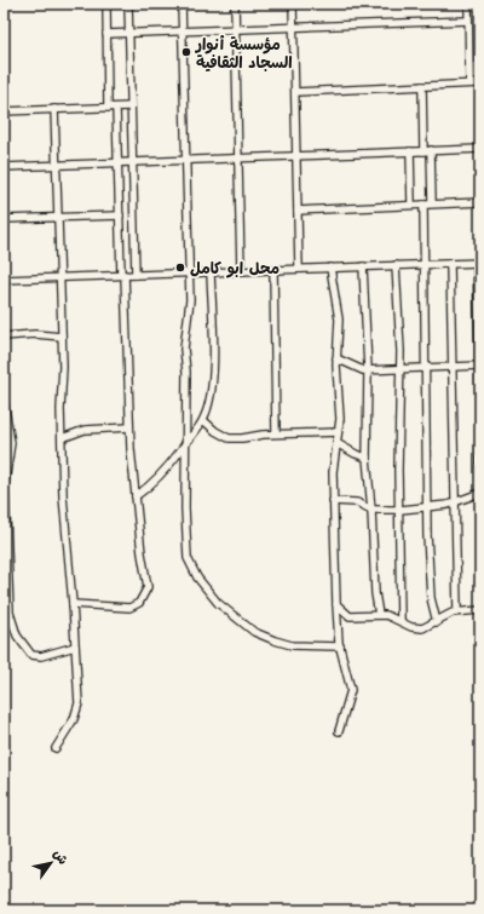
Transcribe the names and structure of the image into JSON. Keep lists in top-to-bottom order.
{
  "places": ["مؤسسة أنوار السجاد الثقافية", "محل ابو كامل"],
  "north": "top right"
}
